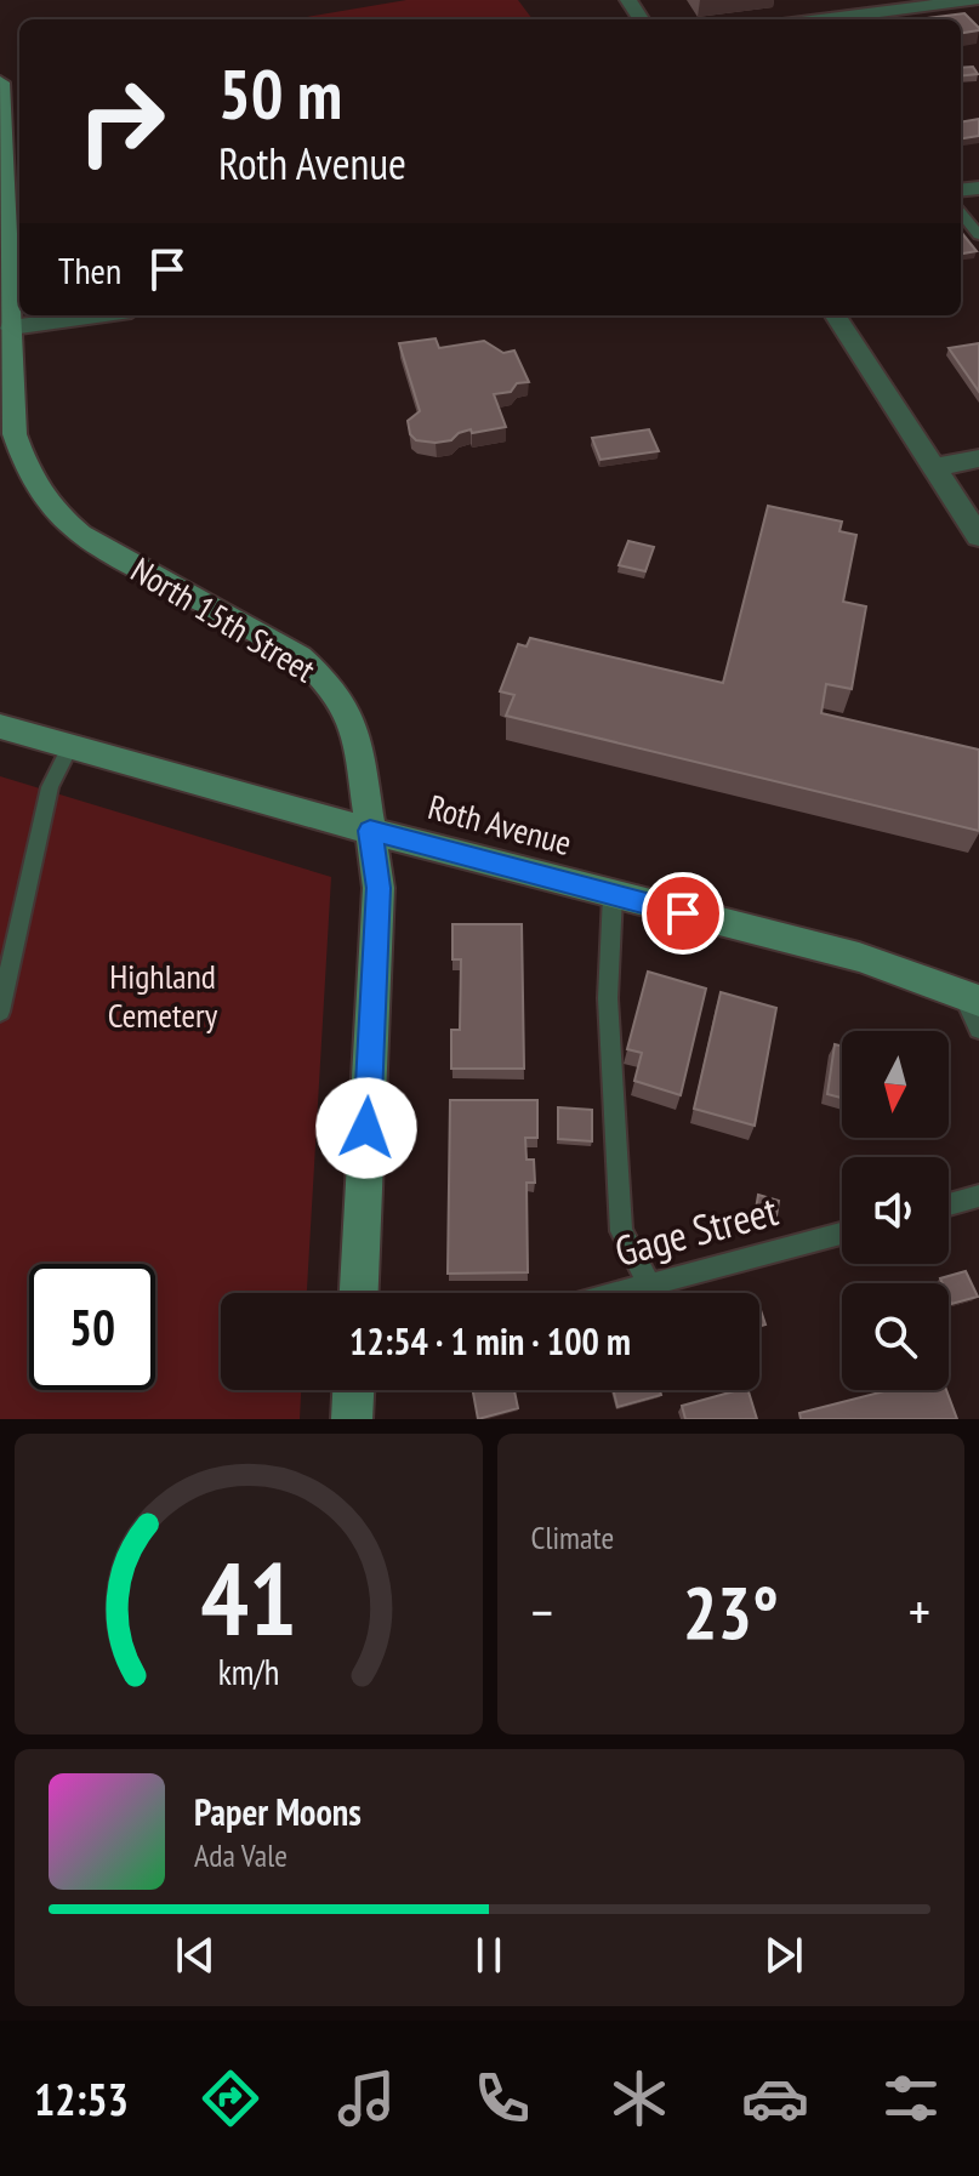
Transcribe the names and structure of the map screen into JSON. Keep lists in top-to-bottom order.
{
  "streets": {
    "main road": ["North 15th Street", "Roth Avenue"],
    "lane": ["Gage Street"]
  },
  "crossings": [
    ["North 15th Street", "Roth Avenue"]
  ],
  "parks": ["Highland Cemetery"],
  "north": "bottom",
  "page": {
    "turn": ["50 m", "Roth Avenue"],
    "then": "Then",
    "limit": "50",
    "trip": "12:54 · 1 min · 100 m",
    "tile": "Climate",
    "heat": ["−", "23°", "+"],
    "song": ["Paper Moons", "Ada Vale"],
    "tabs": "12:53",
    "gauge": ["41", "km/h"]
  }
}
